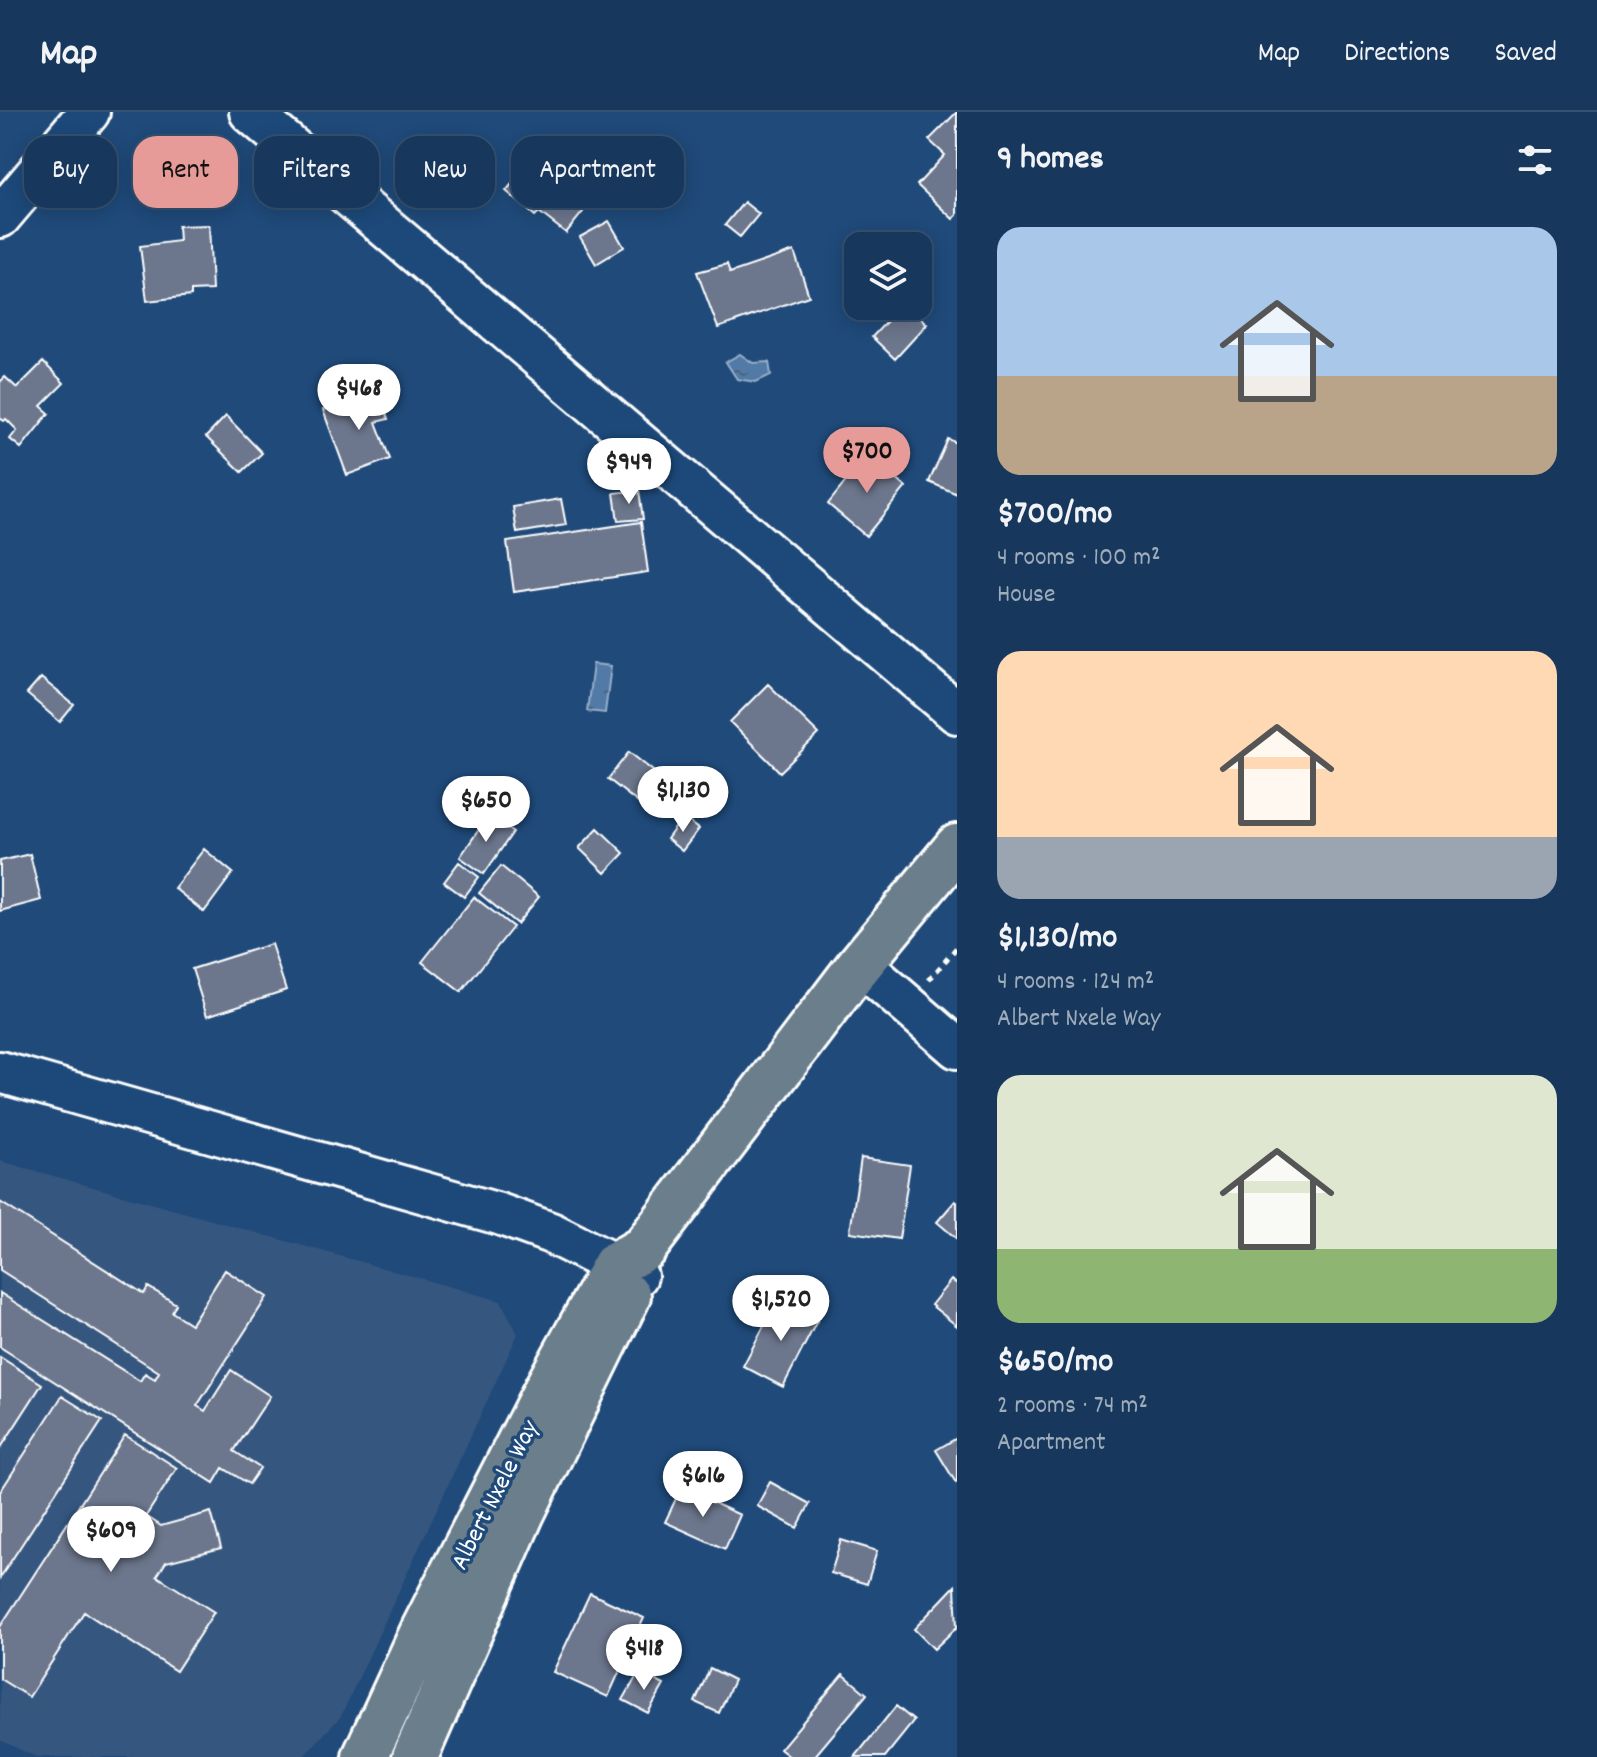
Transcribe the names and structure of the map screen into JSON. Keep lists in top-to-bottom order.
{
  "streets": {
    "main road": ["Albert Nxele Way"]
  },
  "page": {
    "header": "Map",
    "nav": ["Map", "Directions", "Saved"],
    "heading": "9 homes",
    "chip": [
      "Buy",
      "Rent",
      "Filters",
      "New",
      "Apartment"
    ],
    "list": [
      {
        "name": "$700/mo",
        "note": "4 rooms · 100 m² · House"
      },
      {
        "name": "$1,130/mo",
        "note": "4 rooms · 124 m² · Albert Nxele Way"
      },
      {
        "name": "$650/mo",
        "note": "2 rooms · 74 m² · Apartment"
      }
    ],
    "price": [
      "$468",
      "$700",
      "$949",
      "$1,130",
      "$650",
      "$1,520",
      "$616",
      "$609",
      "$418"
    ]
  }
}
